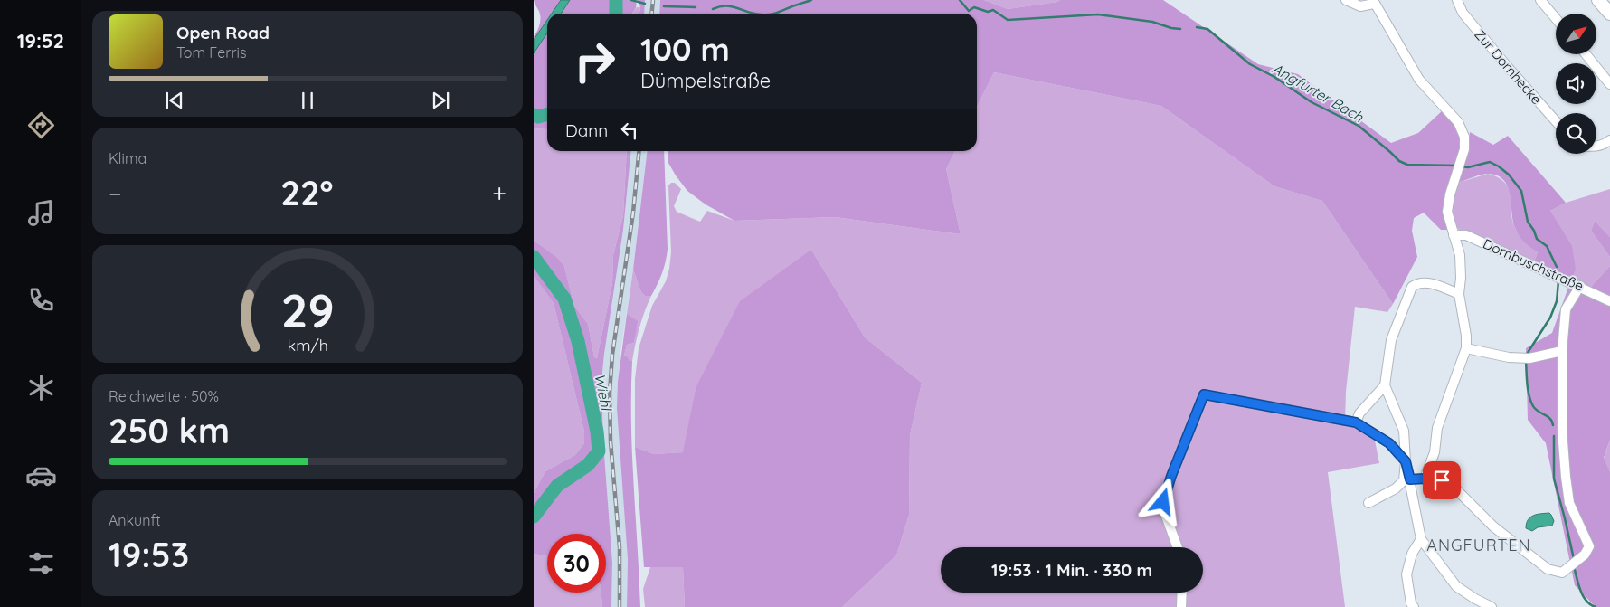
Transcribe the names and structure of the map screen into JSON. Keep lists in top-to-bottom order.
{
  "streets": {
    "street": ["Zur Dornhecke", "Dornbuschstraße"]
  },
  "districts": ["ANGFURTEN"],
  "water": ["Angfurter Bach", "Wiehl"],
  "north": "top right",
  "page": {
    "tabs": "19:52",
    "turn": ["100 m", "Dümpelstraße"],
    "song": ["Open Road", "Tom Ferris"],
    "then": "Dann",
    "tile": [
      "Klima",
      ["Reichweite · 50%", "250 km"],
      ["Ankunft", "19:53"]
    ],
    "heat": ["−", "22°", "+"],
    "limit": "30",
    "trip": "19:53 · 1 Min. · 330 m",
    "gauge": ["29", "km/h"]
  }
}
